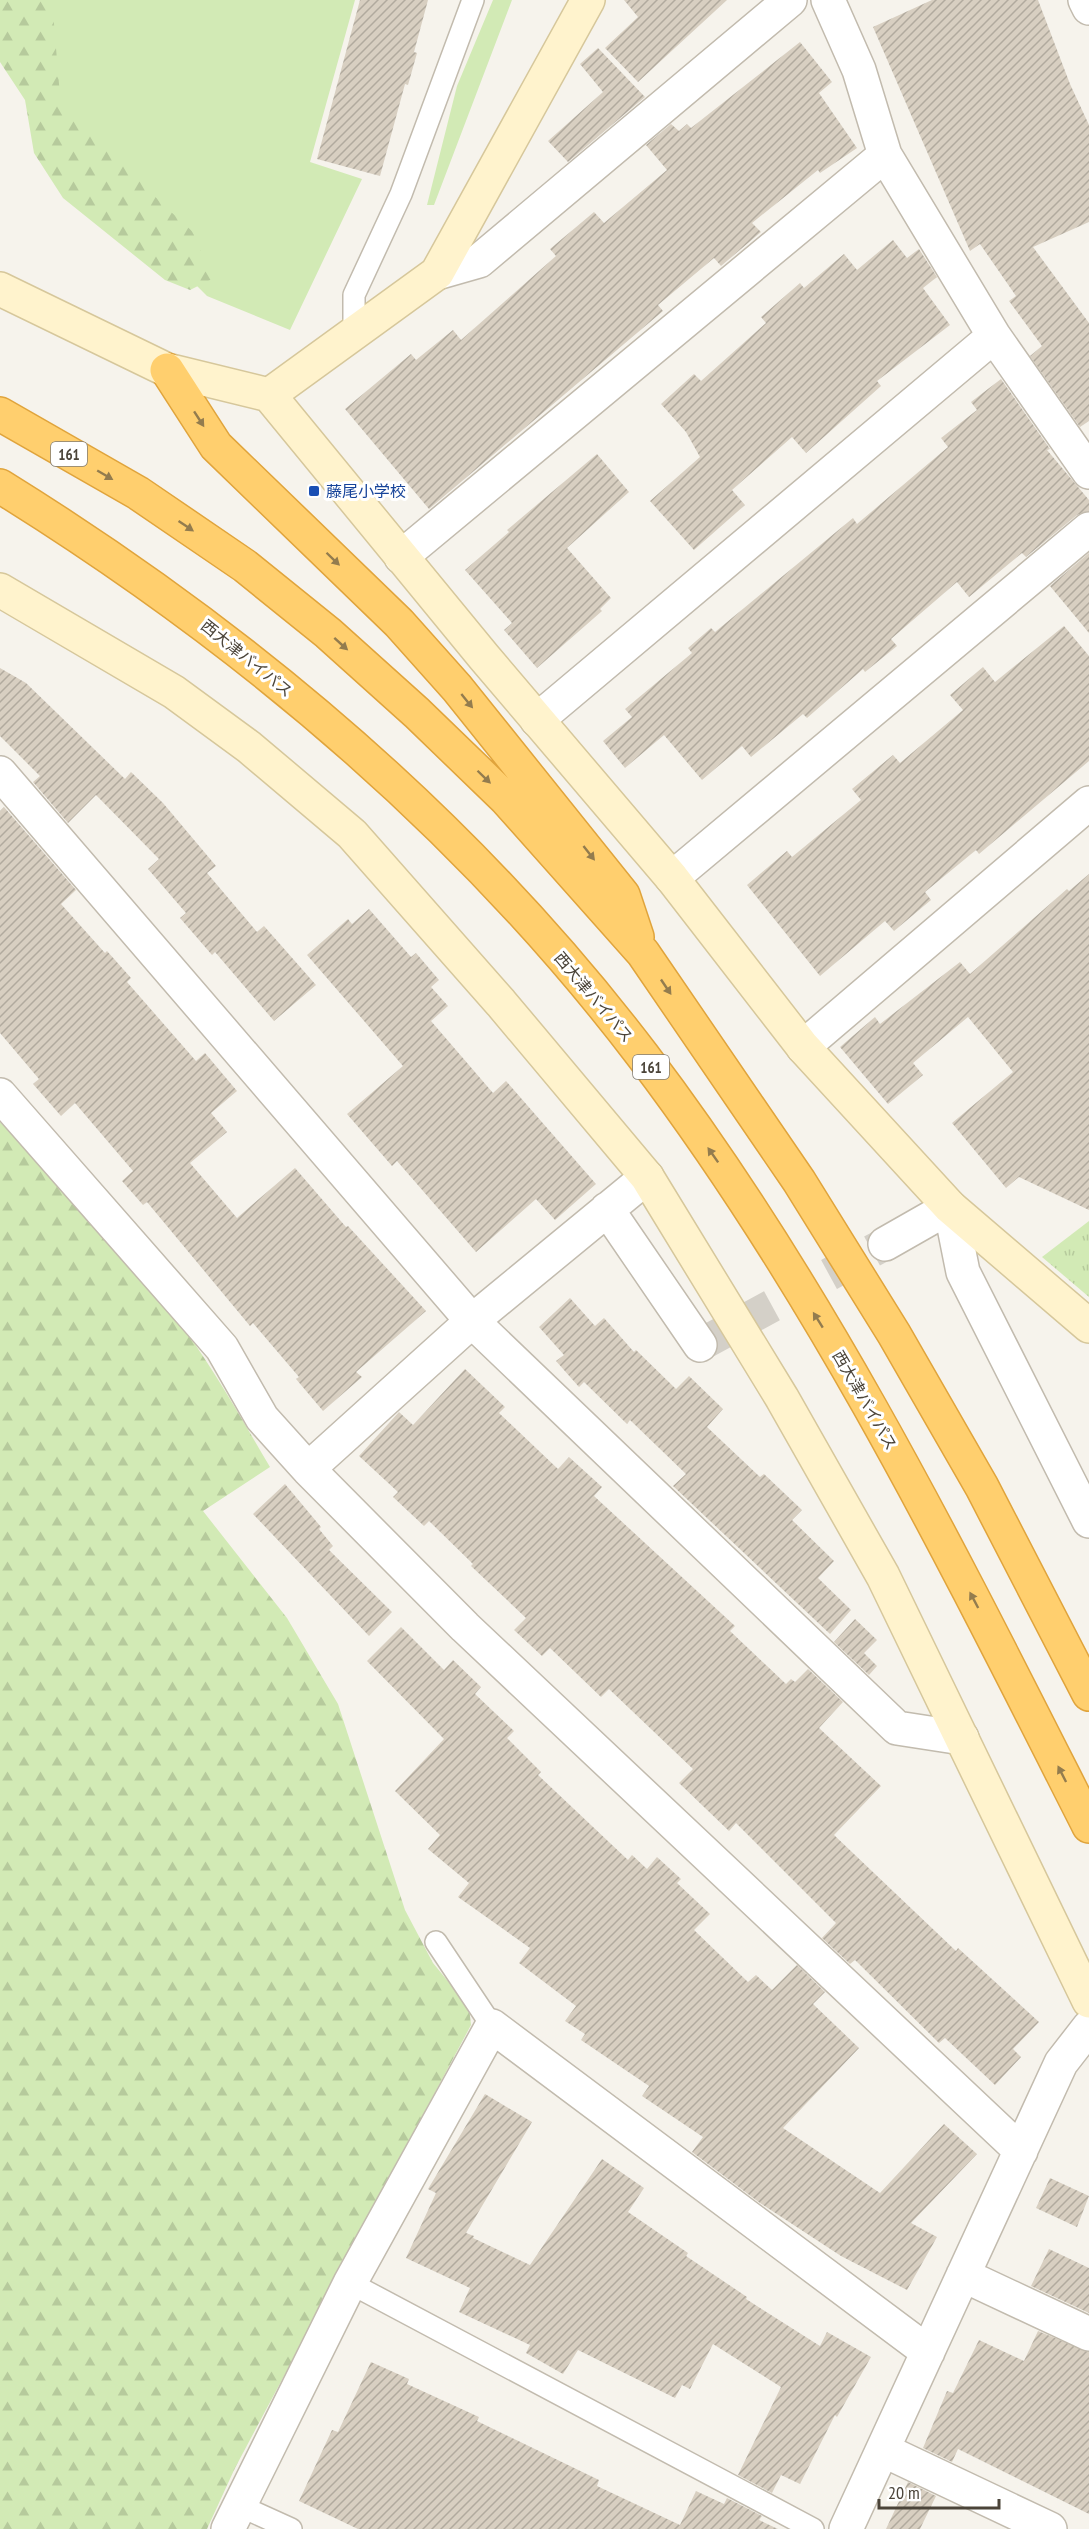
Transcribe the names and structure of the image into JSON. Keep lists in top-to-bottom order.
{
  "streets": {
    "highway": ["161", "西大津バイパス"]
  },
  "places": {
    "transit": ["藤尾小学校"]
  },
  "scale_bar": "20 m"
}
